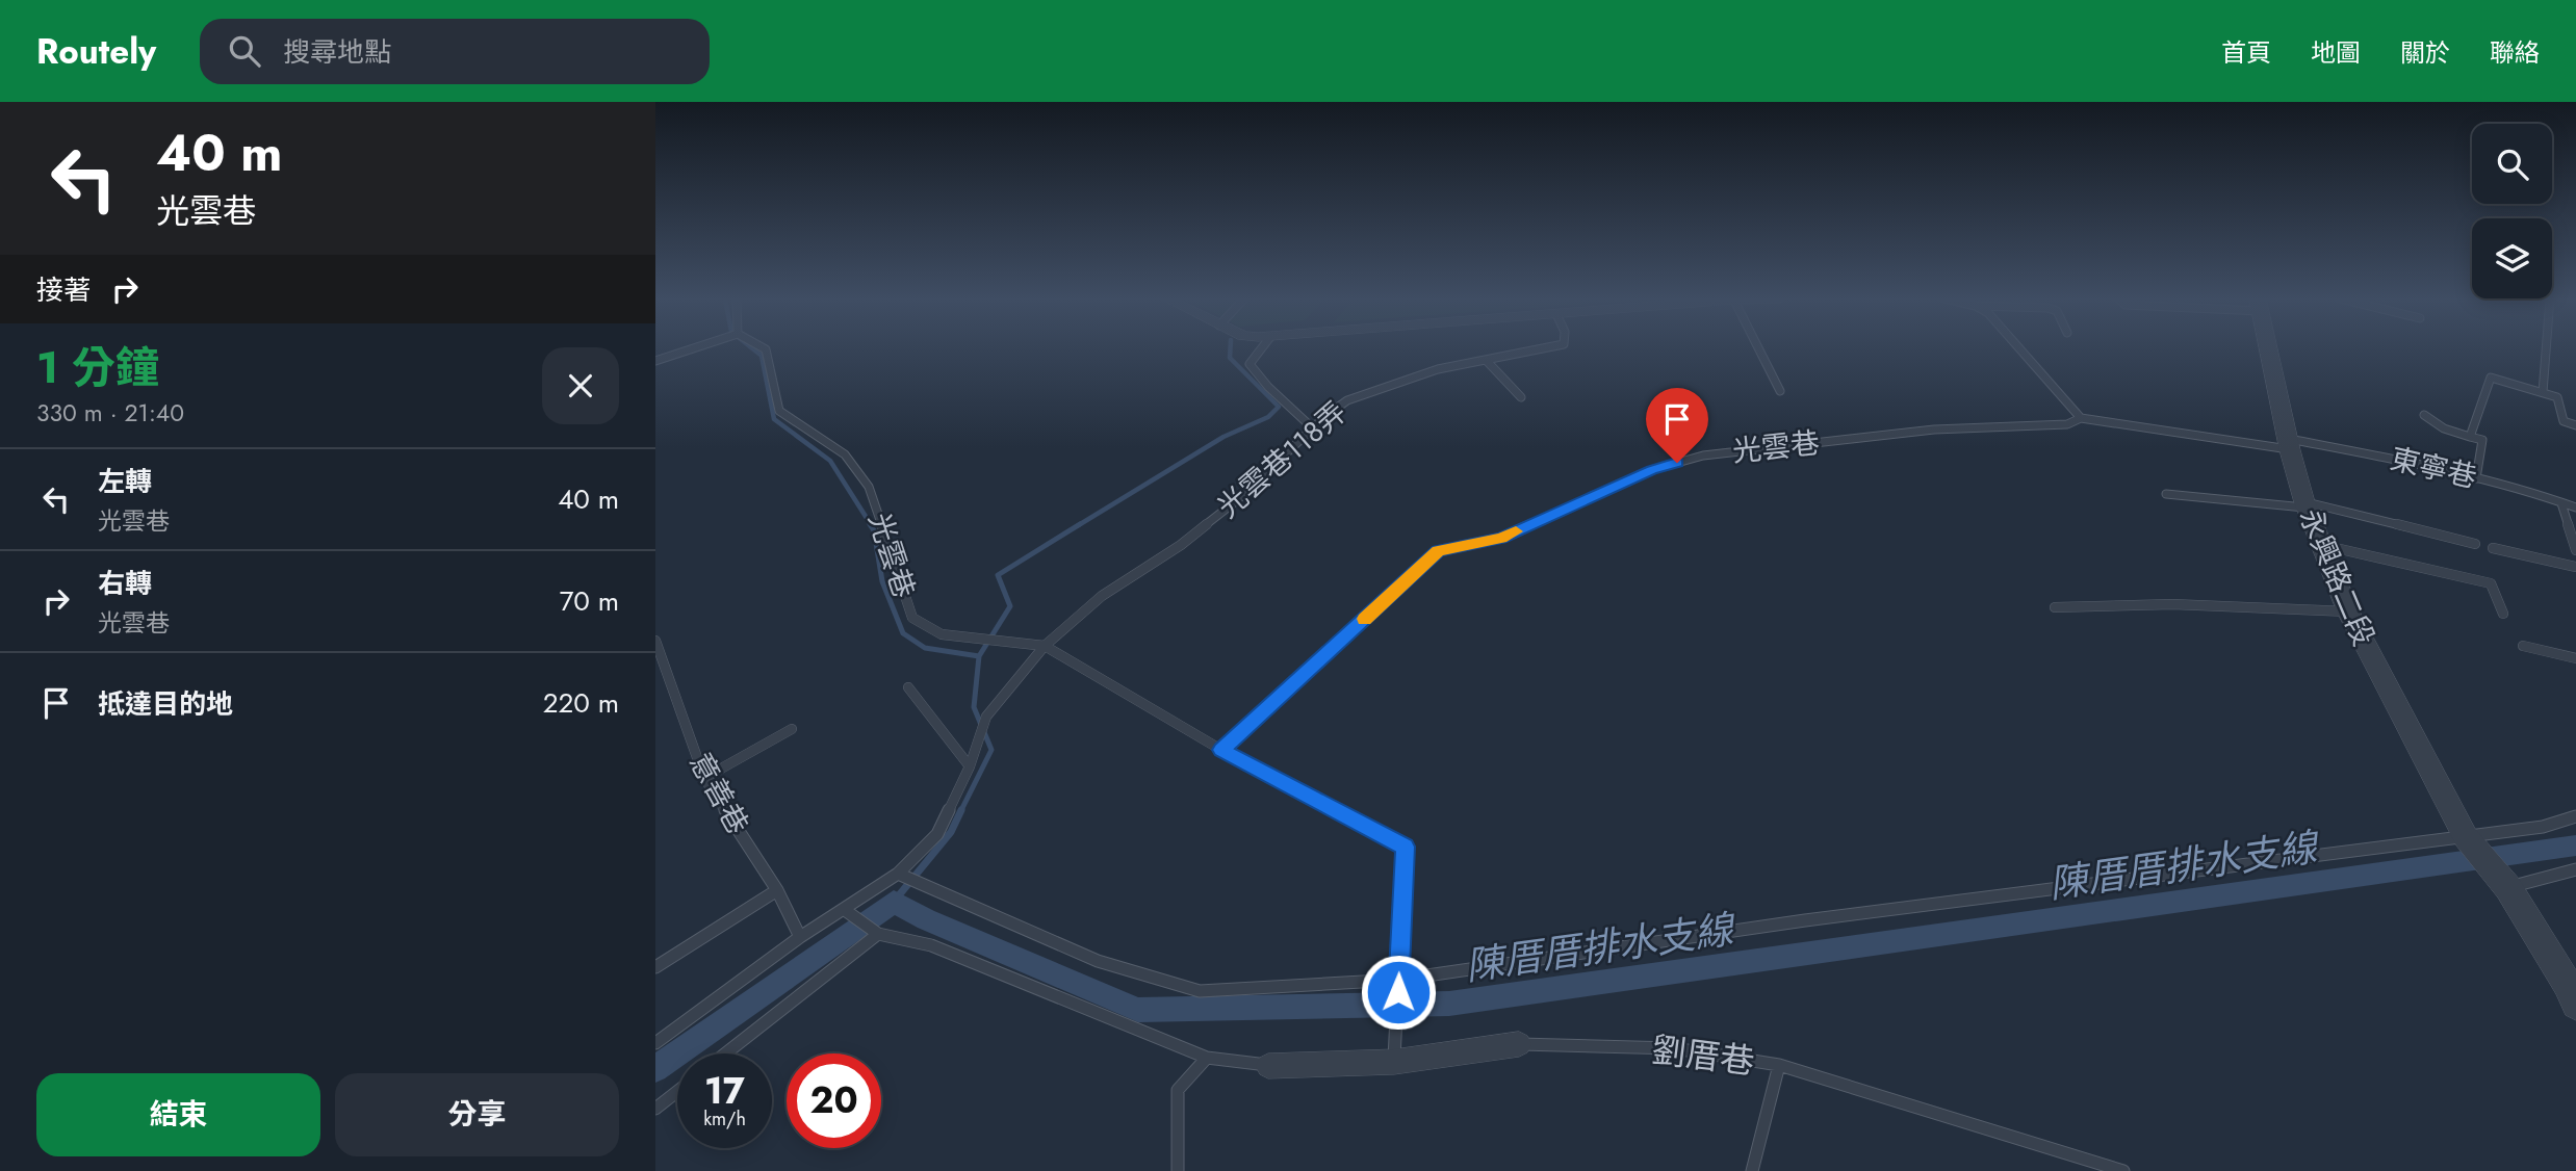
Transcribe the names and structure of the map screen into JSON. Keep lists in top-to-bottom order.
{
  "streets": {
    "street": ["永興路二段", "劉厝巷"],
    "lane": [
      "光雲巷",
      "光雲巷118弄",
      "東寧巷",
      "意善巷"
    ]
  },
  "crossings": [
    ["光雲巷", "光雲巷118弄"],
    ["光雲巷", "東寧巷"],
    ["光雲巷", "永興路二段"],
    ["東寧巷", "永興路二段"]
  ],
  "water": ["陳厝厝排水支線"],
  "page": {
    "header": "Routely",
    "search": "搜尋地點",
    "nav": [
      "首頁",
      "地圖",
      "關於",
      "聯絡"
    ],
    "turn": ["40 m", "光雲巷"],
    "then": "接著",
    "heading": ["1 分鐘", "330 m · 21:40"],
    "list": [
      {
        "name": "左轉",
        "note": "光雲巷",
        "value": "40 m"
      },
      {
        "name": "右轉",
        "note": "光雲巷",
        "value": "70 m"
      },
      {
        "name": "抵達目的地",
        "value": "220 m"
      }
    ],
    "speed": "17 km/h",
    "limit": "20",
    "buttons": ["結束", "分享"]
  }
}
